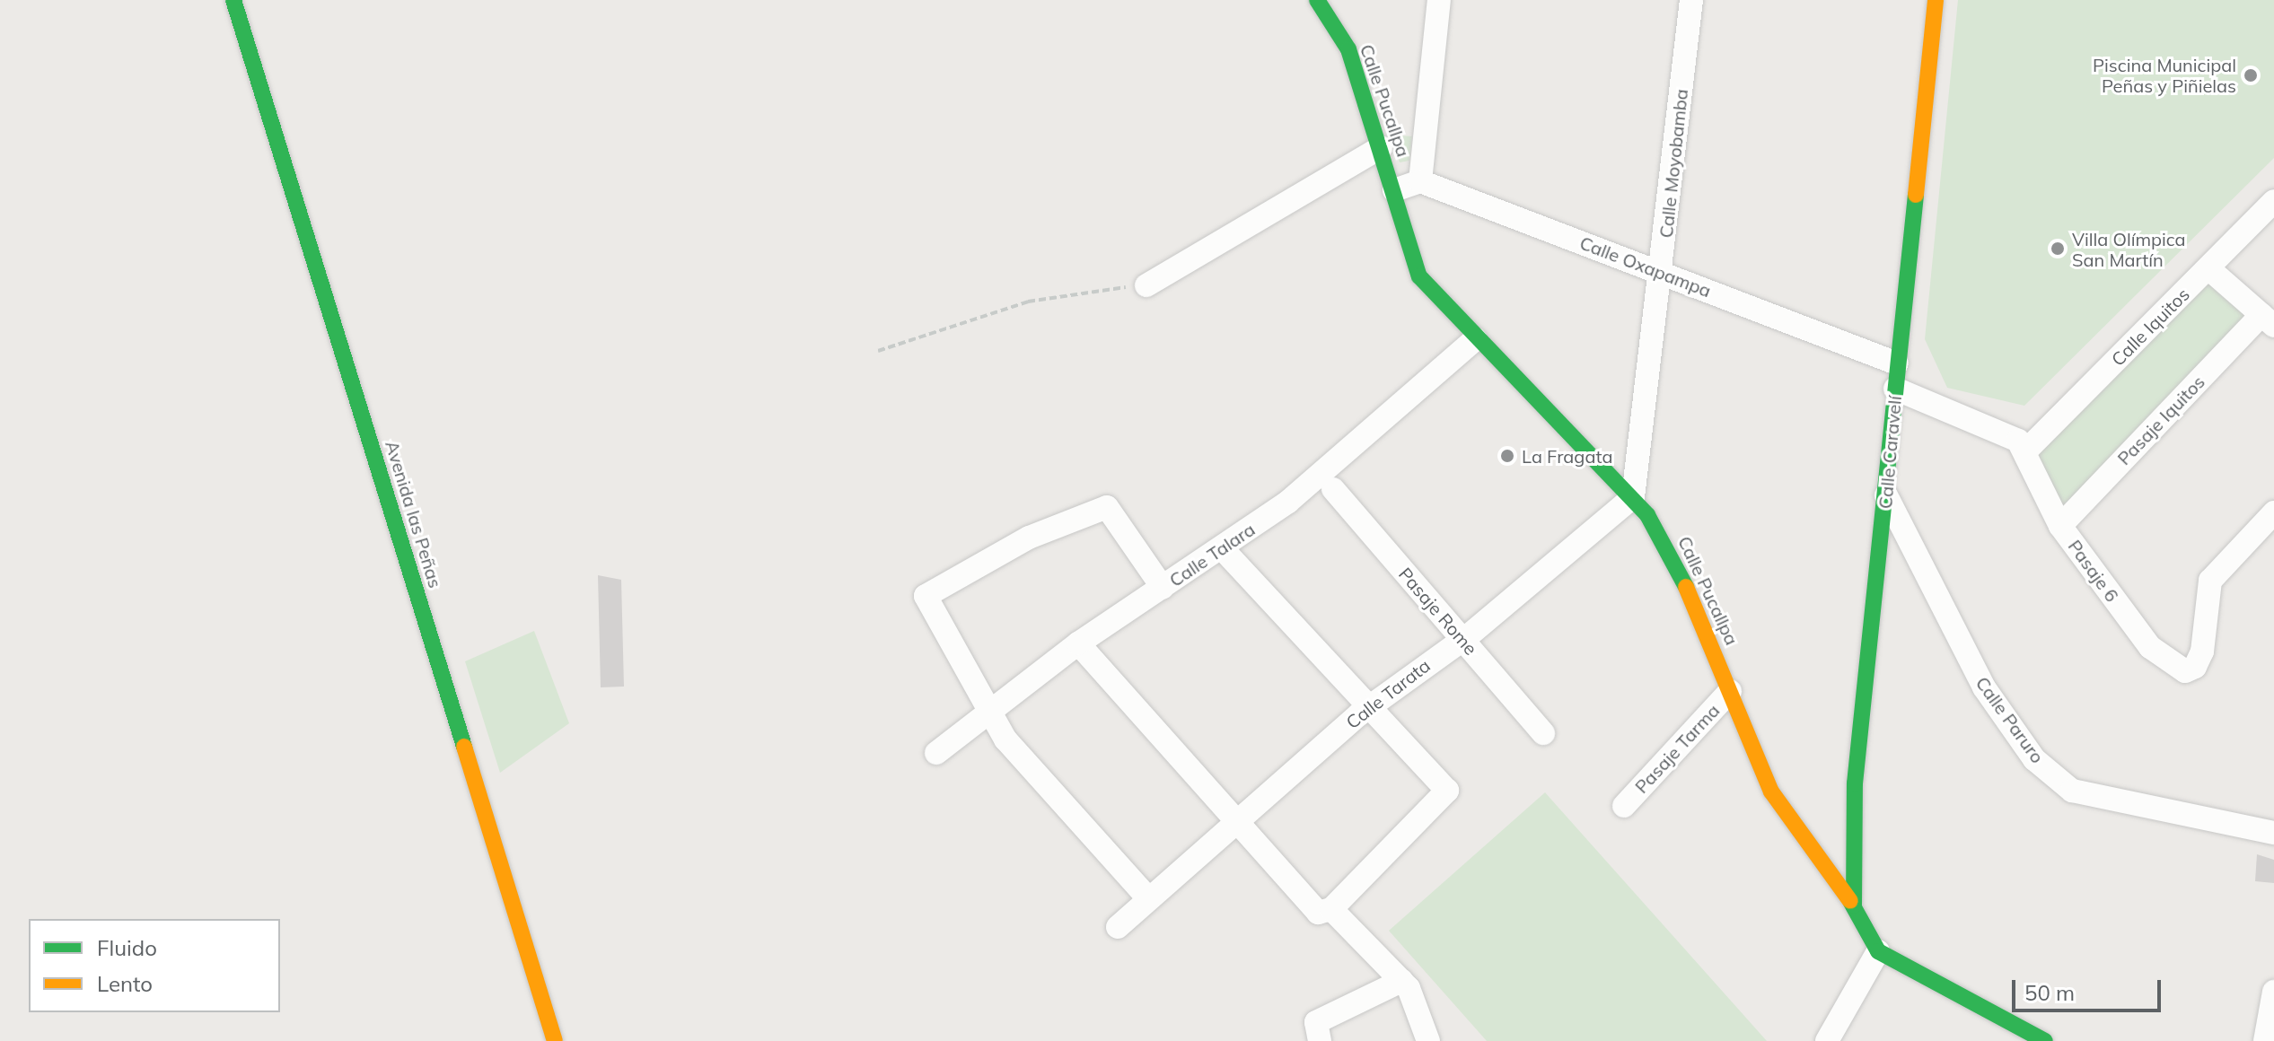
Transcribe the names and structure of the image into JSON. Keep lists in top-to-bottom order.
{
  "streets": {
    "street": [
      "Calle Pucallpa",
      "Calle Moyobamba",
      "Calle Oxapampa",
      "Calle Iquitos",
      "Pasaje Iquitos",
      "Calle Caravelí",
      "Avenida las Peñas",
      "Calle Talara",
      "Pasaje 6",
      "Pasaje Rome",
      "Calle Tarata",
      "Calle Paruro",
      "Pasaje Tarma"
    ]
  },
  "crossings": [
    ["Calle Pucallpa", "Calle Moyobamba"],
    ["Calle Pucallpa", "Calle Caravelí"],
    ["Calle Pucallpa", "Calle Talara"],
    ["Calle Pucallpa", "Calle Tarata"],
    ["Calle Pucallpa", "Pasaje Tarma"],
    ["Calle Moyobamba", "Calle Oxapampa"],
    ["Calle Moyobamba", "Calle Tarata"],
    ["Calle Oxapampa", "Calle Caravelí"],
    ["Calle Iquitos", "Pasaje 6"],
    ["Pasaje Iquitos", "Pasaje 6"],
    ["Calle Caravelí", "Calle Paruro"],
    ["Pasaje Rome", "Calle Tarata"]
  ],
  "places": ["Piscina Municipal Peñas y Piñielas", "Villa Olímpica San Martín", "La Fragata"],
  "legend": ["Fluido", "Lento"],
  "scale_bar": "50 m"
}
